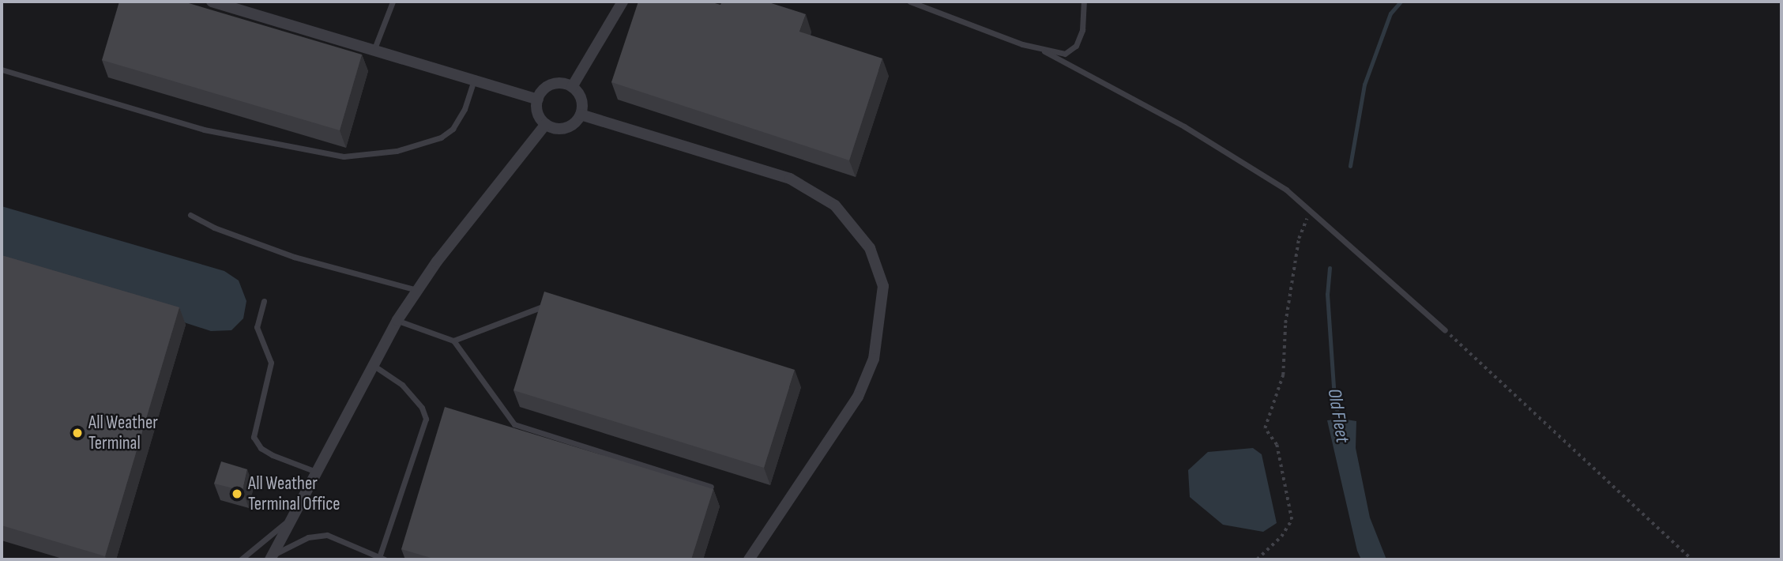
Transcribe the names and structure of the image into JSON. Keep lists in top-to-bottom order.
{
  "water": ["Old Fleet"],
  "places": ["All Weather Terminal", "All Weather Terminal Office"]
}
